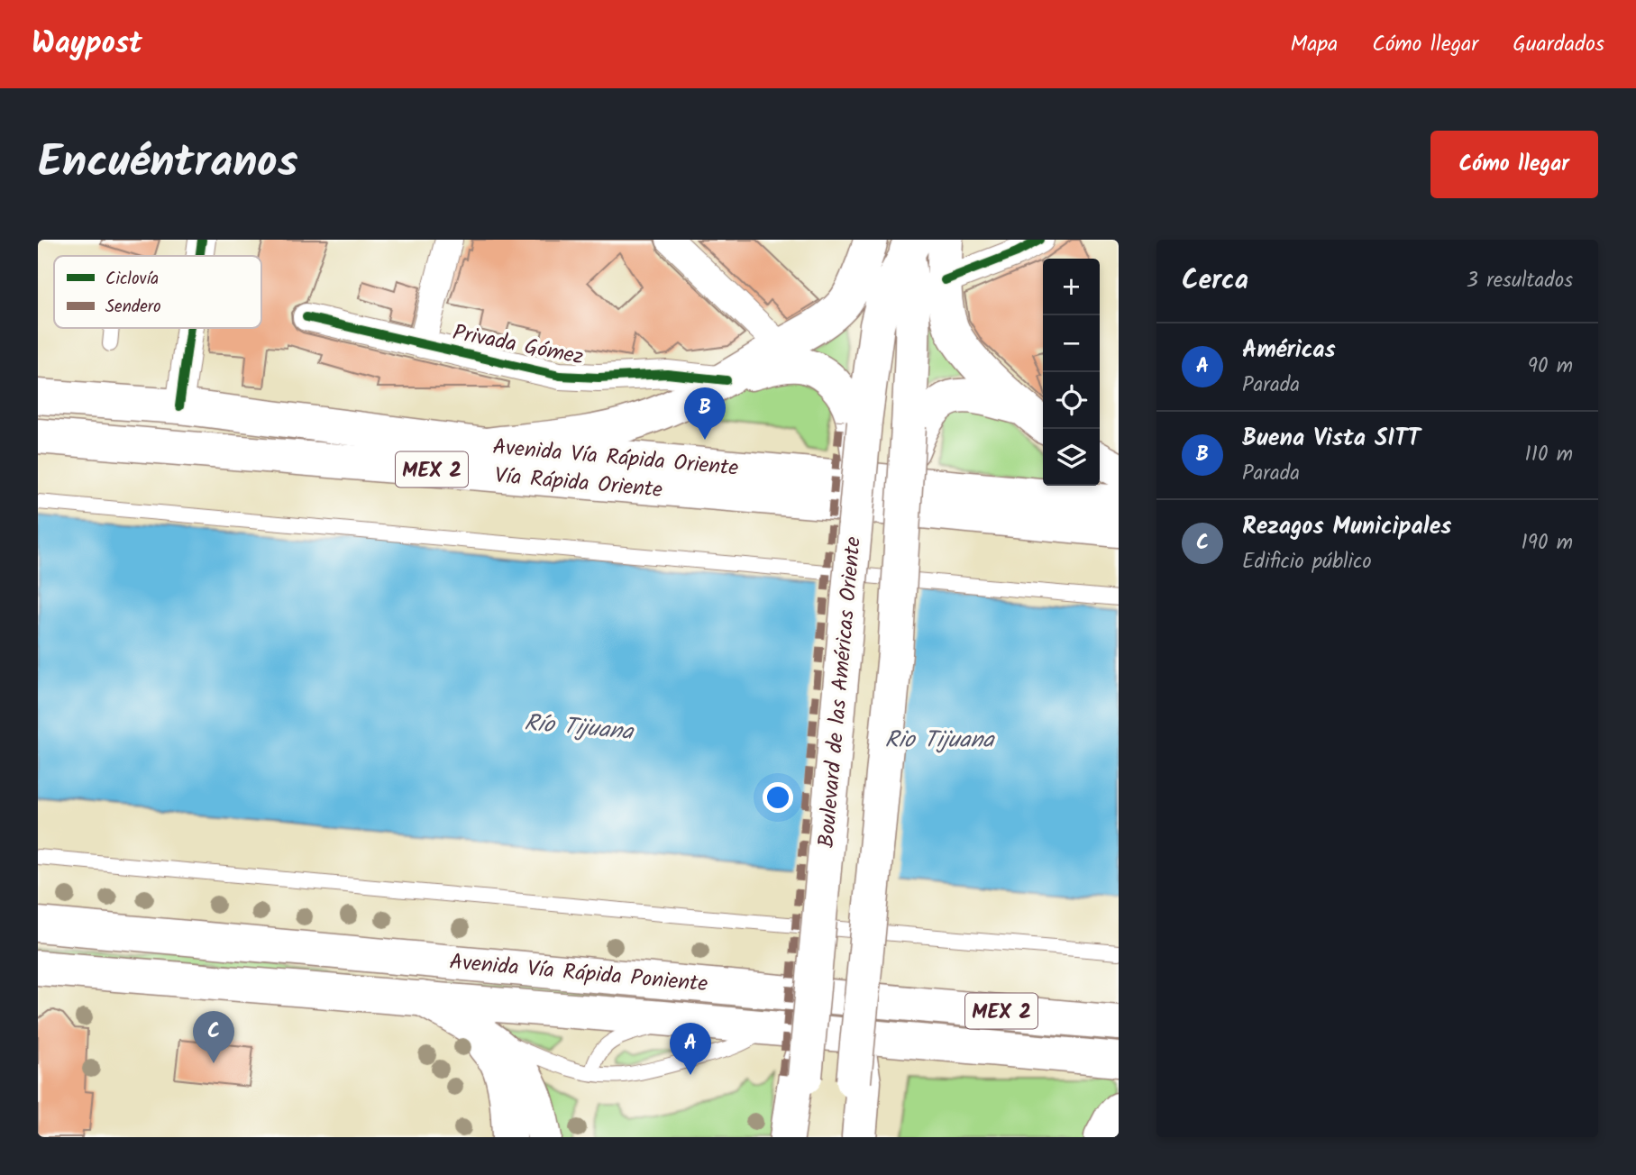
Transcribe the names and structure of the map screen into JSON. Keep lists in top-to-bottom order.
{
  "streets": {
    "main road": [
      "Avenida Vía Rápida Oriente",
      "MEX 2",
      "Vía Rápida Oriente",
      "Boulevard de las Américas Oriente",
      "Avenida Vía Rápida Poniente"
    ],
    "street": ["Privada Gómez"]
  },
  "water": ["Río Tijuana", "Rio Tijuana"],
  "legend": ["Ciclovía", "Sendero"],
  "page": {
    "header": "Waypost",
    "nav": ["Mapa", "Cómo llegar", "Guardados"],
    "title": "Encuéntranos",
    "buttons": "Cómo llegar",
    "heading": ["Cerca", "3 resultados"],
    "map_buttons": ["+", "−"],
    "list": [
      {
        "mark": "A",
        "name": "Américas",
        "note": "Parada",
        "value": "90 m"
      },
      {
        "mark": "B",
        "name": "Buena Vista SITT",
        "note": "Parada",
        "value": "110 m"
      },
      {
        "mark": "C",
        "name": "Rezagos Municipales",
        "note": "Edificio público",
        "value": "190 m"
      }
    ],
    "pins": ["B", "C", "A"]
  }
}
